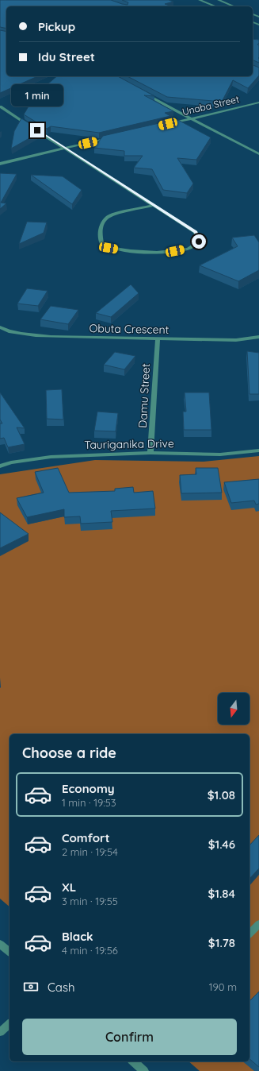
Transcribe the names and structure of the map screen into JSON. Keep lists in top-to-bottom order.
{
  "streets": {
    "street": [
      "Unaba Street",
      "Obuta Crescent",
      "Damu Street",
      "Tauriganika Drive"
    ]
  },
  "crossings": [
    ["Obuta Crescent", "Damu Street"],
    ["Damu Street", "Tauriganika Drive"]
  ],
  "north": "bottom",
  "page": {
    "banner": ["Pickup", "Idu Street"],
    "bubble": "1 min",
    "heading": "Choose a ride",
    "list": [
      {
        "name": "Economy",
        "note": "1 min · 19:53",
        "value": "$1.08"
      },
      {
        "name": "Comfort",
        "note": "2 min · 19:54",
        "value": "$1.46"
      },
      {
        "name": "XL",
        "note": "3 min · 19:55",
        "value": "$1.84"
      },
      {
        "name": "Black",
        "note": "4 min · 19:56",
        "value": "$1.78"
      }
    ],
    "pay": ["Cash", "190 m"],
    "buttons": "Confirm"
  }
}
